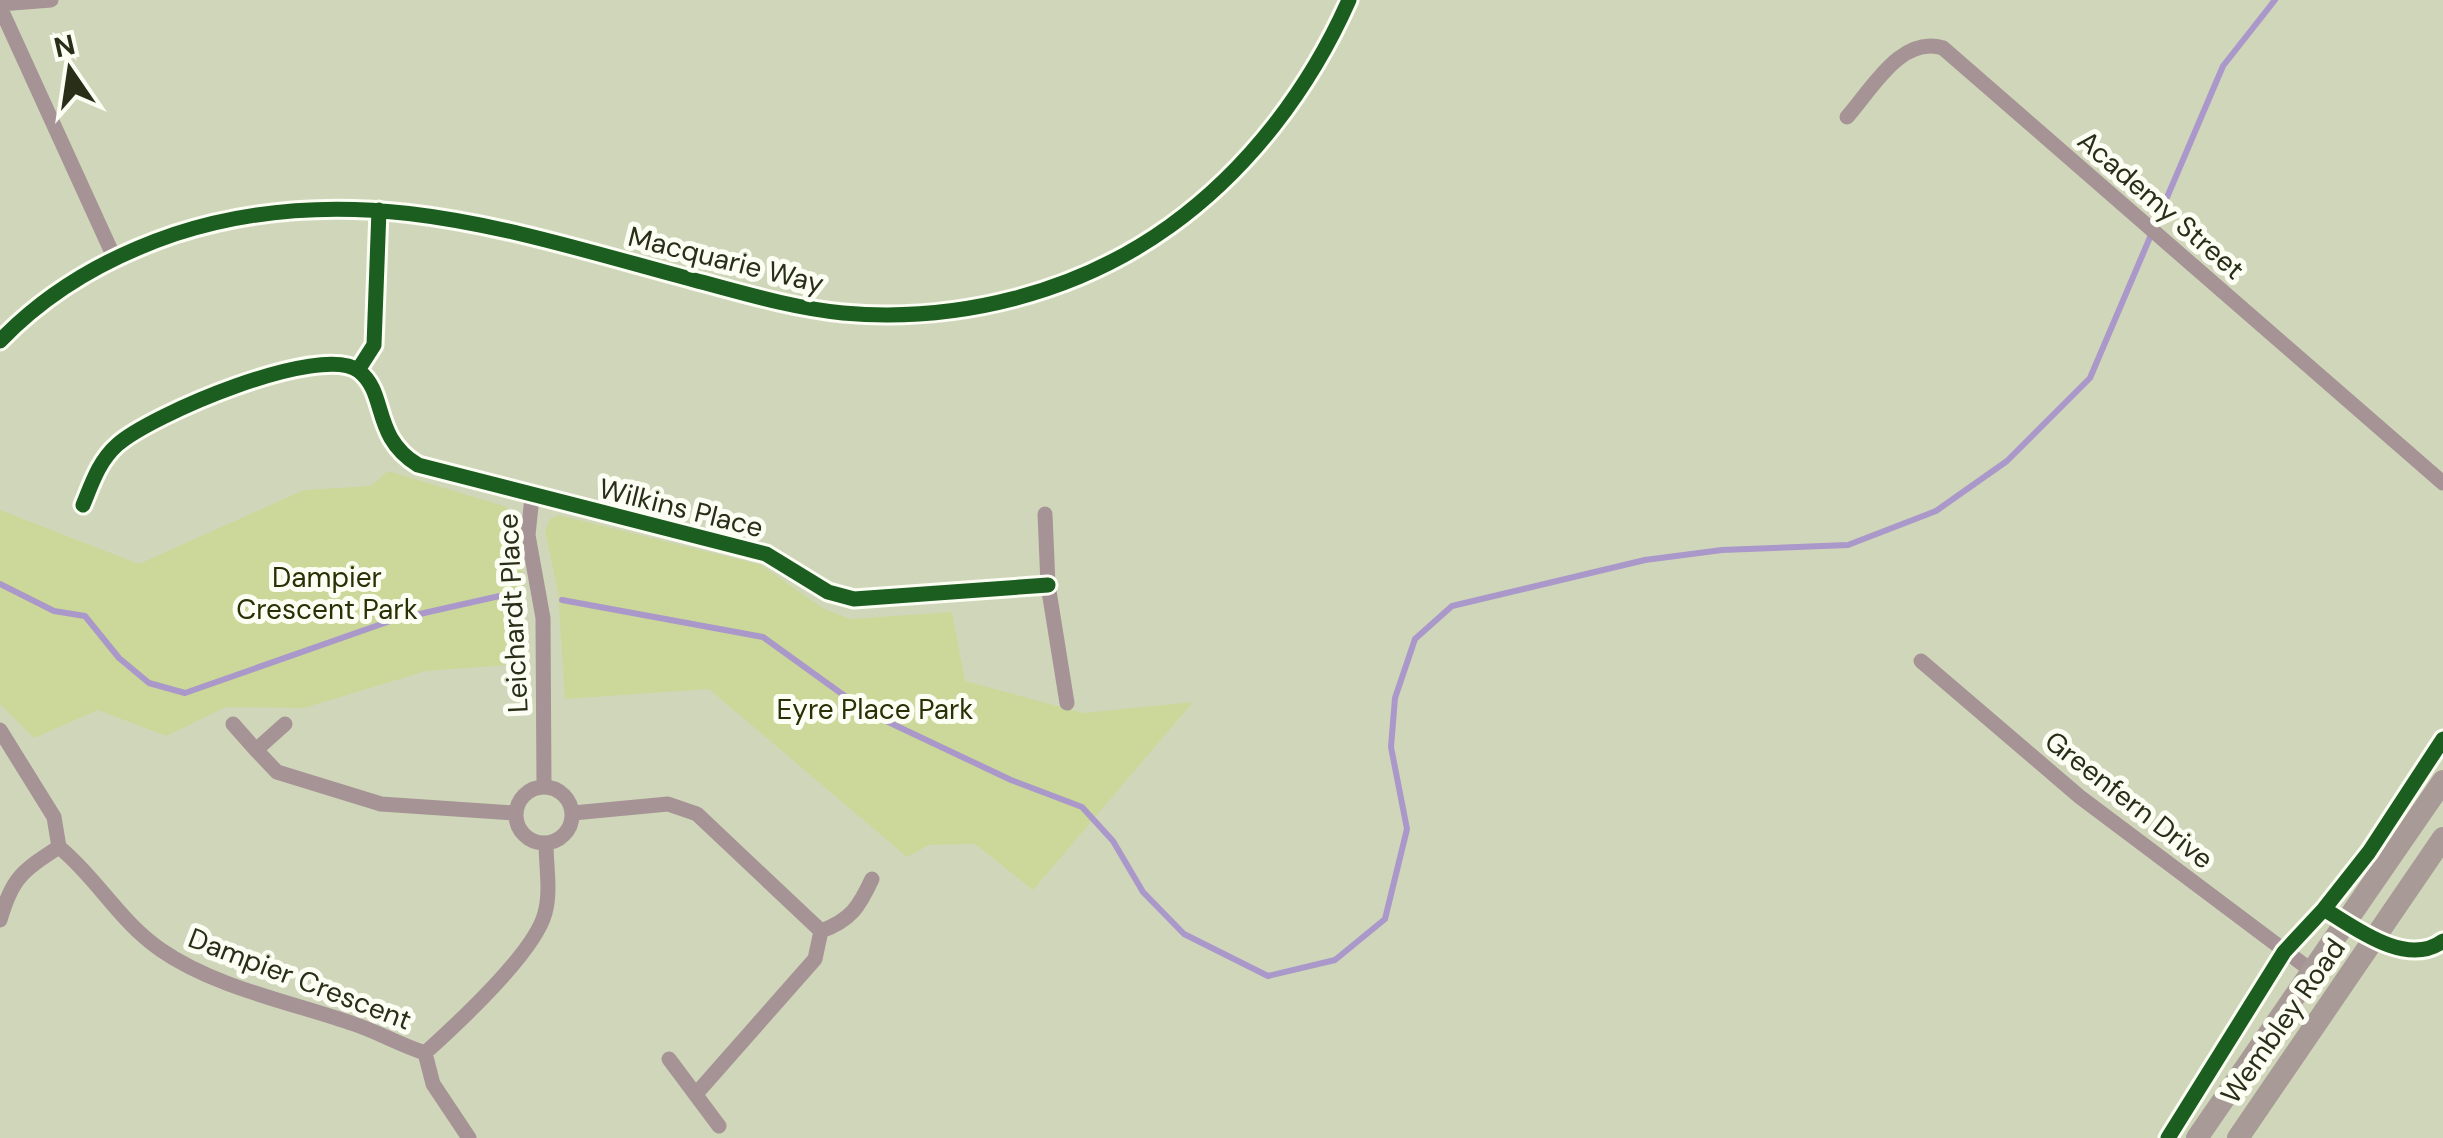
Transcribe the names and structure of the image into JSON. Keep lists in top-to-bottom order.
{
  "streets": {
    "main road": ["Wembley Road"],
    "street": [
      "Academy Street",
      "Macquarie Way",
      "Wilkins Place",
      "Leichardt Place",
      "Greenfern Drive",
      "Dampier Crescent"
    ]
  },
  "crossings": [
    ["Wilkins Place", "Leichardt Place"],
    ["Greenfern Drive", "Wembley Road"]
  ],
  "parks": ["Dampier Crescent Park", "Eyre Place Park"],
  "north": "top"
}
